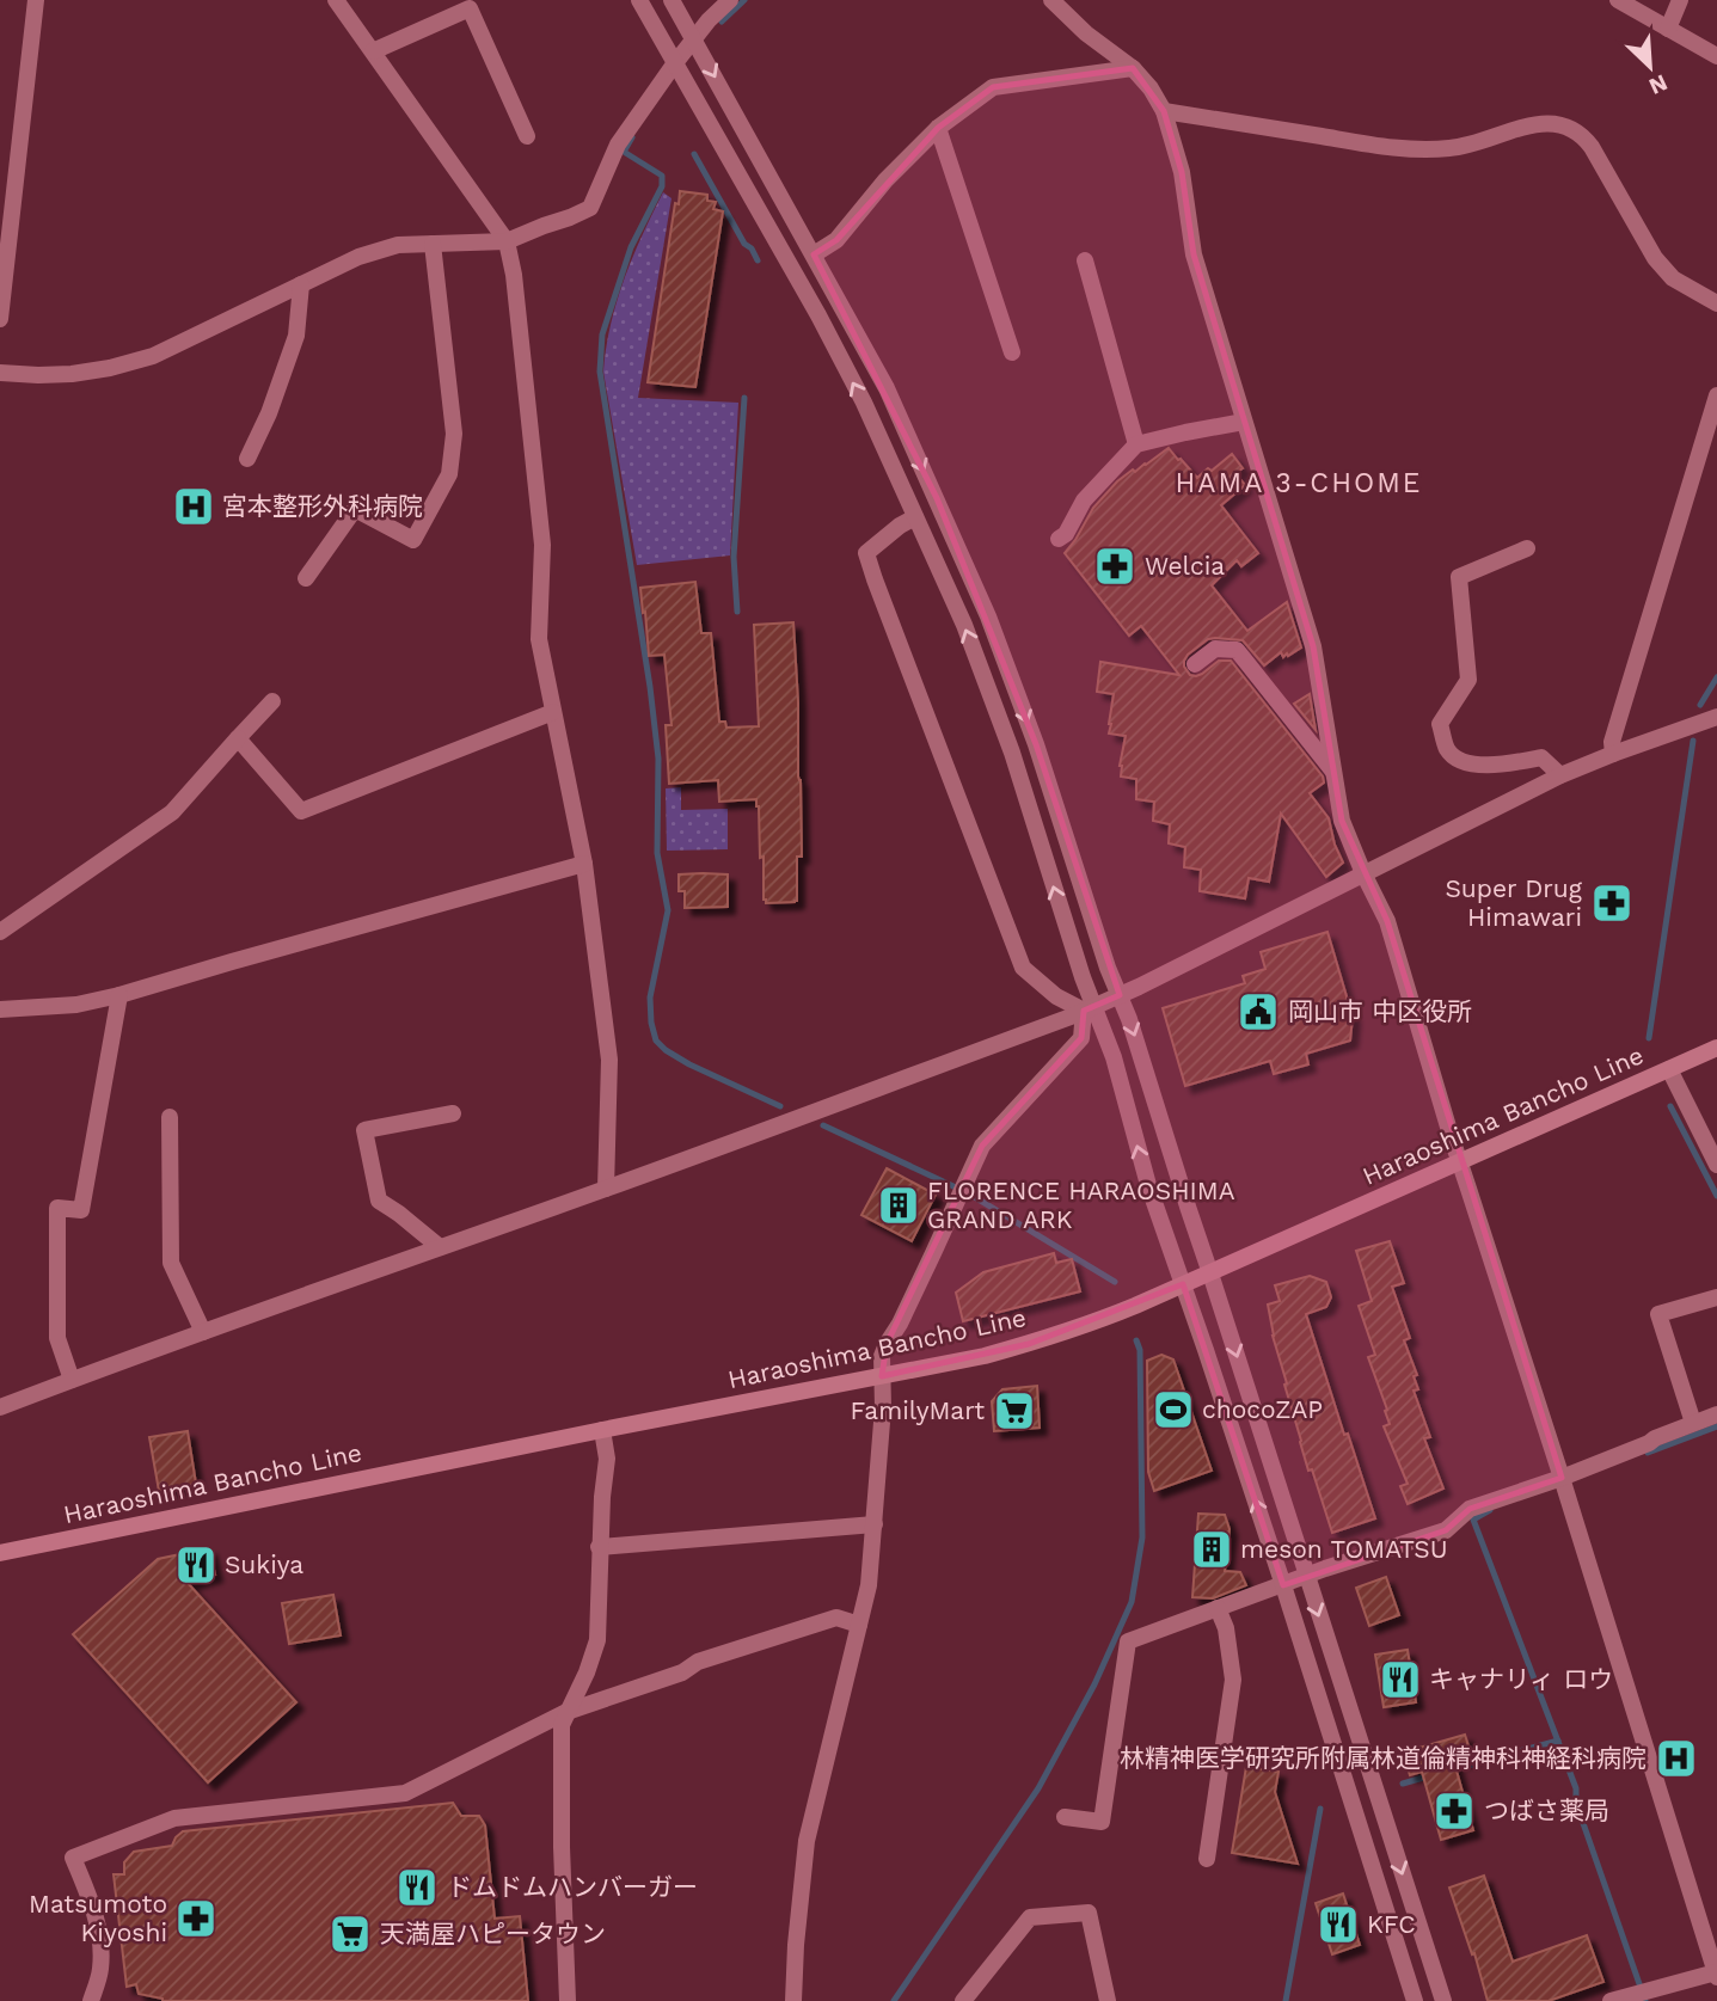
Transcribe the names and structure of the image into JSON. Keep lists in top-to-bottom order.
{
  "streets": {
    "main road": ["Haraoshima Bancho Line"]
  },
  "districts": ["HAMA 3-CHOME"],
  "places": {
    "hospital": ["宮本整形外科病院", "林精神医学研究所附属林道倫精神科神経科病院"],
    "pharmacy": [
      "Welcia",
      "Super Drug Himawari",
      "つばさ薬局",
      "Matsumoto Kiyoshi"
    ],
    "public building": ["岡山市 中区役所"],
    "building": ["FLORENCE HARAOSHIMA GRAND ARK", "meson TOMATSU"],
    "sports": ["chocoZAP"],
    "supermarket": ["FamilyMart", "天満屋ハピータウン"],
    "restaurant": [
      "Sukiya",
      "キャナリィ ロウ",
      "ドムドムハンバーガー",
      "KFC"
    ]
  },
  "north": "bottom right"
}
